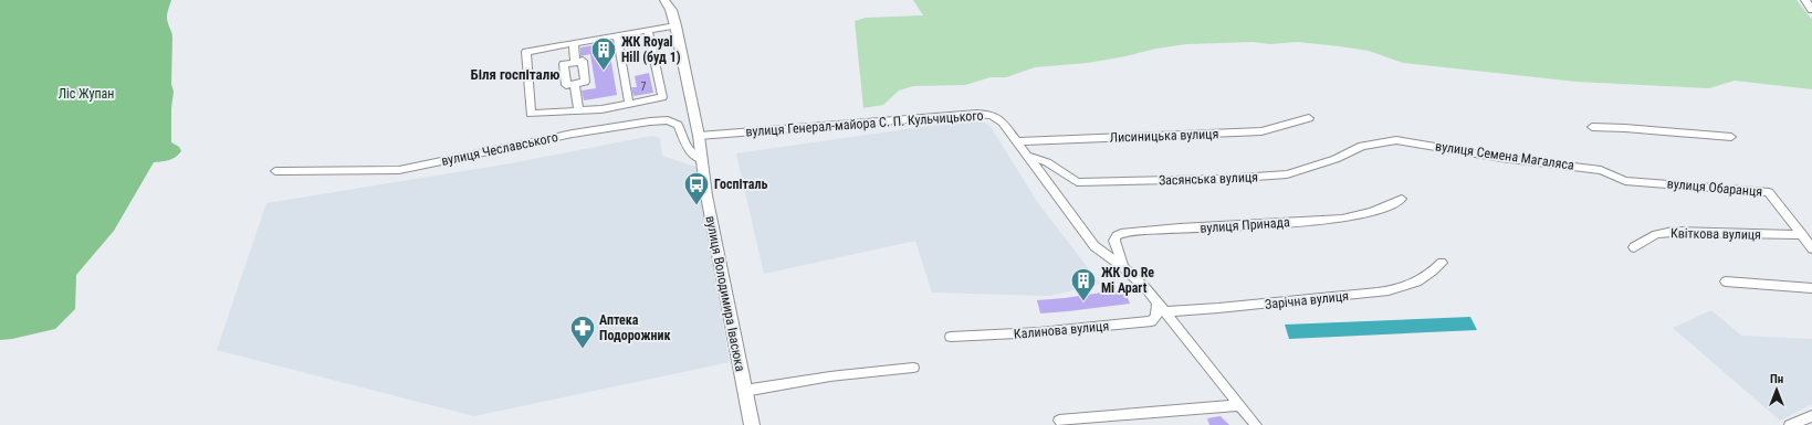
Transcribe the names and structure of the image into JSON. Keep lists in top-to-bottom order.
{
  "streets": {
    "main road": ["вулиця Володимира Івасюка"],
    "street": [
      "вулиця Генерал-майора С. П. Кульчицького",
      "Лисиницька вулиця",
      "вулиця Чеславського",
      "вулиця Семена Магаляса",
      "Засянська вулиця",
      "вулиця Обаранця",
      "вулиця Принада",
      "Квіткова вулиця",
      "Зарічна вулиця",
      "Калинова вулиця"
    ]
  },
  "crossings": [
    ["вулиця Генерал-майора С. П. Кульчицького", "Лисиницька вулиця"],
    ["вулиця Генерал-майора С. П. Кульчицького", "Засянська вулиця"],
    ["вулиця Генерал-майора С. П. Кульчицького", "вулиця Принада"],
    ["вулиця Генерал-майора С. П. Кульчицького", "вулиця Володимира Івасюка"],
    ["вулиця Генерал-майора С. П. Кульчицького", "Зарічна вулиця"],
    ["вулиця Генерал-майора С. П. Кульчицького", "Калинова вулиця"],
    ["вулиця Чеславського", "вулиця Володимира Івасюка"],
    ["вулиця Семена Магаляса", "Засянська вулиця"],
    ["вулиця Семена Магаляса", "вулиця Обаранця"],
    ["вулиця Обаранця", "Квіткова вулиця"],
    ["Зарічна вулиця", "Калинова вулиця"]
  ],
  "districts": ["Біля госпіталю"],
  "parks": ["Ліс Жупан"],
  "places": {
    "building": ["ЖК Royal Hill (буд 1)", "ЖК Do Re Mi Apart"],
    "bus stop": ["Госпіталь"],
    "pharmacy": ["Аптека Подорожник"]
  },
  "house_numbers": ["7"],
  "north": "top"
}
